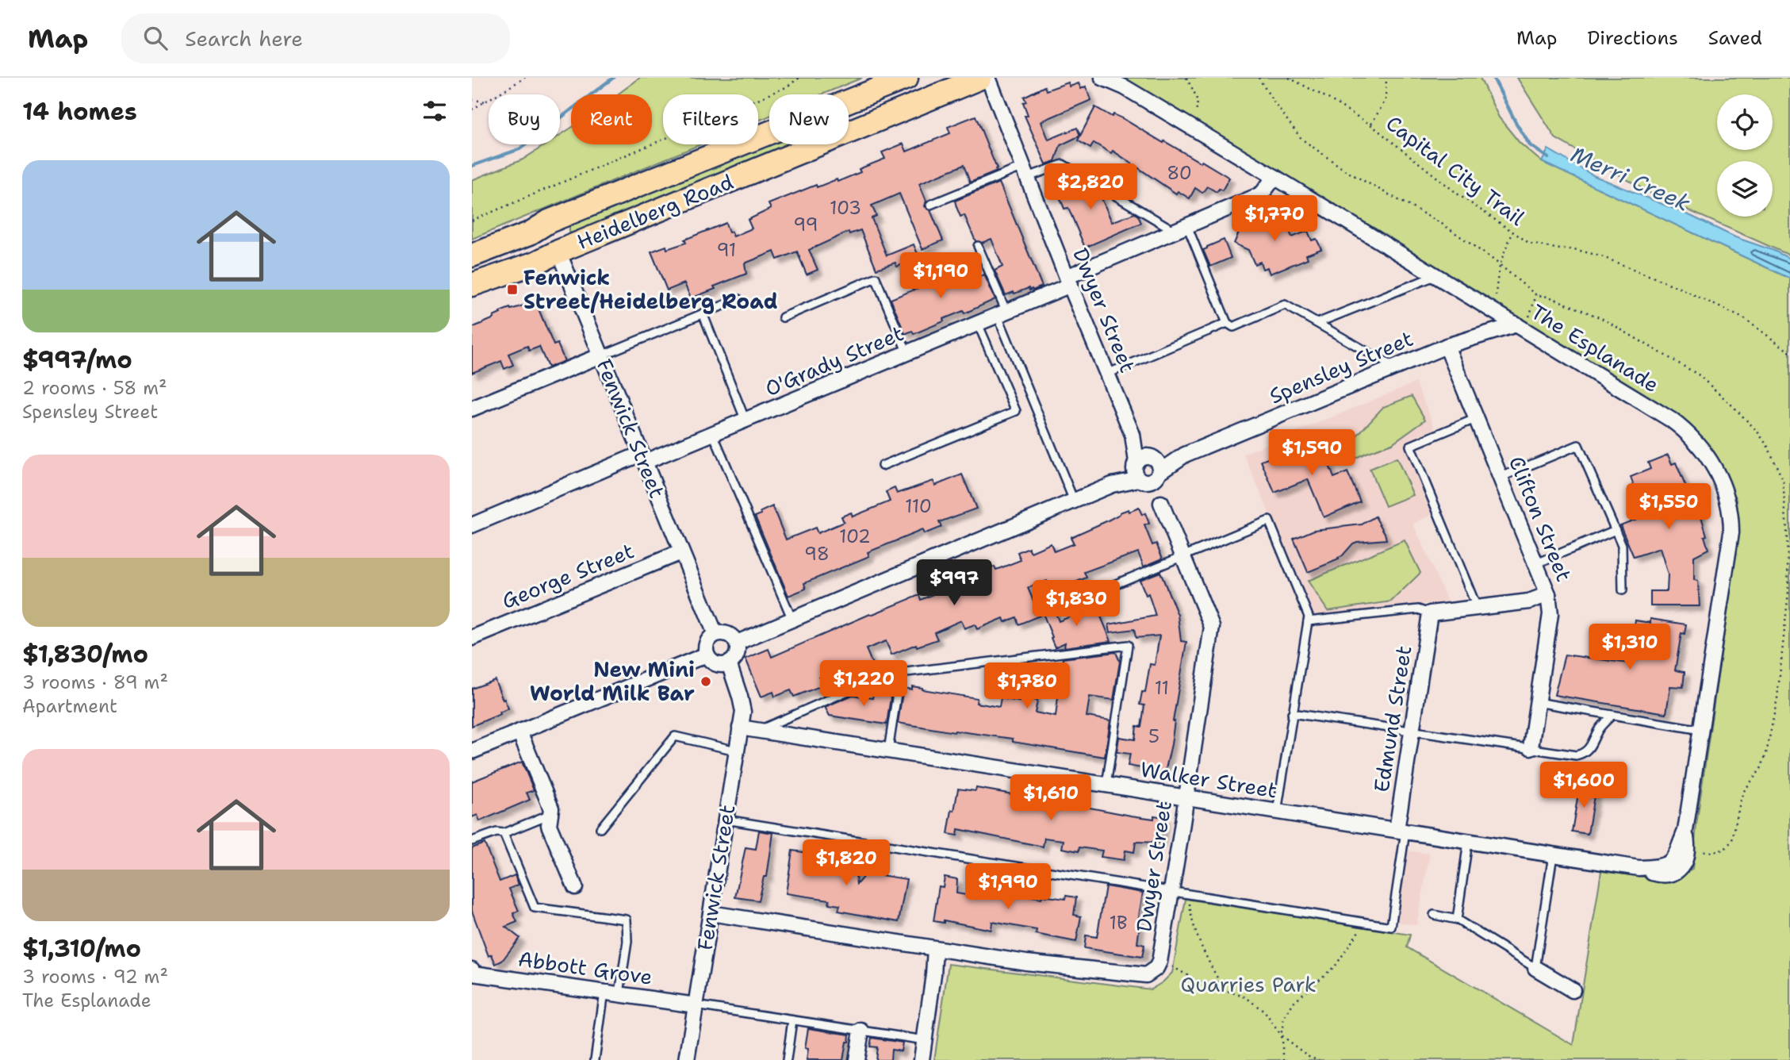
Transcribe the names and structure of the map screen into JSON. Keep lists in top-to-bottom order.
{
  "streets": {
    "main road": ["Heidelberg Road", "Fenwick Street"],
    "street": [
      "Dwyer Street",
      "The Esplanade",
      "O'Grady Street",
      "Spensley Street",
      "Clifton Street",
      "George Street",
      "Edmund Street",
      "Walker Street",
      "Abbott Grove"
    ],
    "path": ["Capital City Trail"]
  },
  "crossings": [
    ["Heidelberg Road", "Fenwick Street"],
    ["Dwyer Street", "O'Grady Street"],
    ["Dwyer Street", "Spensley Street"],
    ["Dwyer Street", "Walker Street"],
    ["The Esplanade", "O'Grady Street"],
    ["The Esplanade", "Spensley Street"],
    ["The Esplanade", "Walker Street"],
    ["O'Grady Street", "Fenwick Street"],
    ["Spensley Street", "Clifton Street"],
    ["Fenwick Street", "George Street"],
    ["Fenwick Street", "Walker Street"],
    ["Fenwick Street", "Abbott Grove"],
    ["Edmund Street", "Walker Street"]
  ],
  "water": ["Merri Creek"],
  "parks": ["Quarries Park"],
  "places": {
    "transit": ["Fenwick Street/Heidelberg Road"],
    "other": ["New Mini World Milk Bar"]
  },
  "house_numbers": [
    "80",
    "103",
    "99",
    "91",
    "110",
    "102",
    "98",
    "11",
    "5",
    "1B"
  ],
  "page": {
    "header": "Map",
    "search": "Search here",
    "nav": ["Map", "Directions", "Saved"],
    "heading": "14 homes",
    "chip": [
      "Buy",
      "Rent",
      "Filters",
      "New"
    ],
    "list": [
      {
        "name": "$997/mo",
        "note": "2 rooms · 58 m² · Spensley Street"
      },
      {
        "name": "$1,830/mo",
        "note": "3 rooms · 89 m² · Apartment"
      },
      {
        "name": "$1,310/mo",
        "note": "3 rooms · 92 m² · The Esplanade"
      }
    ],
    "price": [
      "$2,820",
      "$1,770",
      "$1,190",
      "$1,590",
      "$1,550",
      "$997",
      "$1,830",
      "$1,310",
      "$1,220",
      "$1,780",
      "$1,600",
      "$1,610",
      "$1,820",
      "$1,990"
    ]
  }
}
